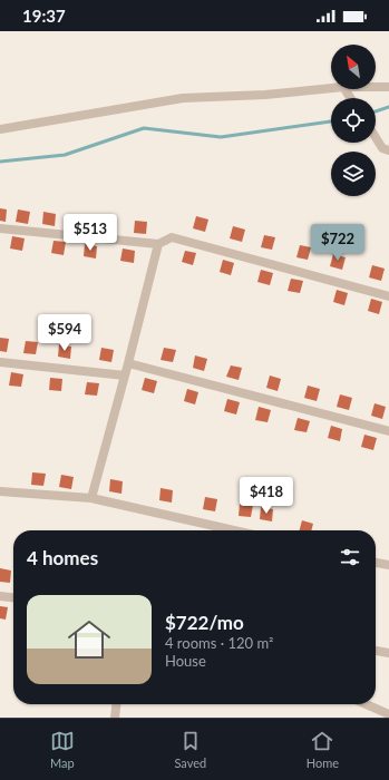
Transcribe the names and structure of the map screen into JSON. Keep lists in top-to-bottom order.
{
  "north": "top left",
  "page": {
    "status": "19:37",
    "price": [
      "$513",
      "$722",
      "$594",
      "$418"
    ],
    "heading": "4 homes",
    "list": [
      {
        "name": "$722/mo",
        "note": "4 rooms · 120 m² · House"
      }
    ],
    "tabs": ["Map", "Saved", "Home"]
  }
}
